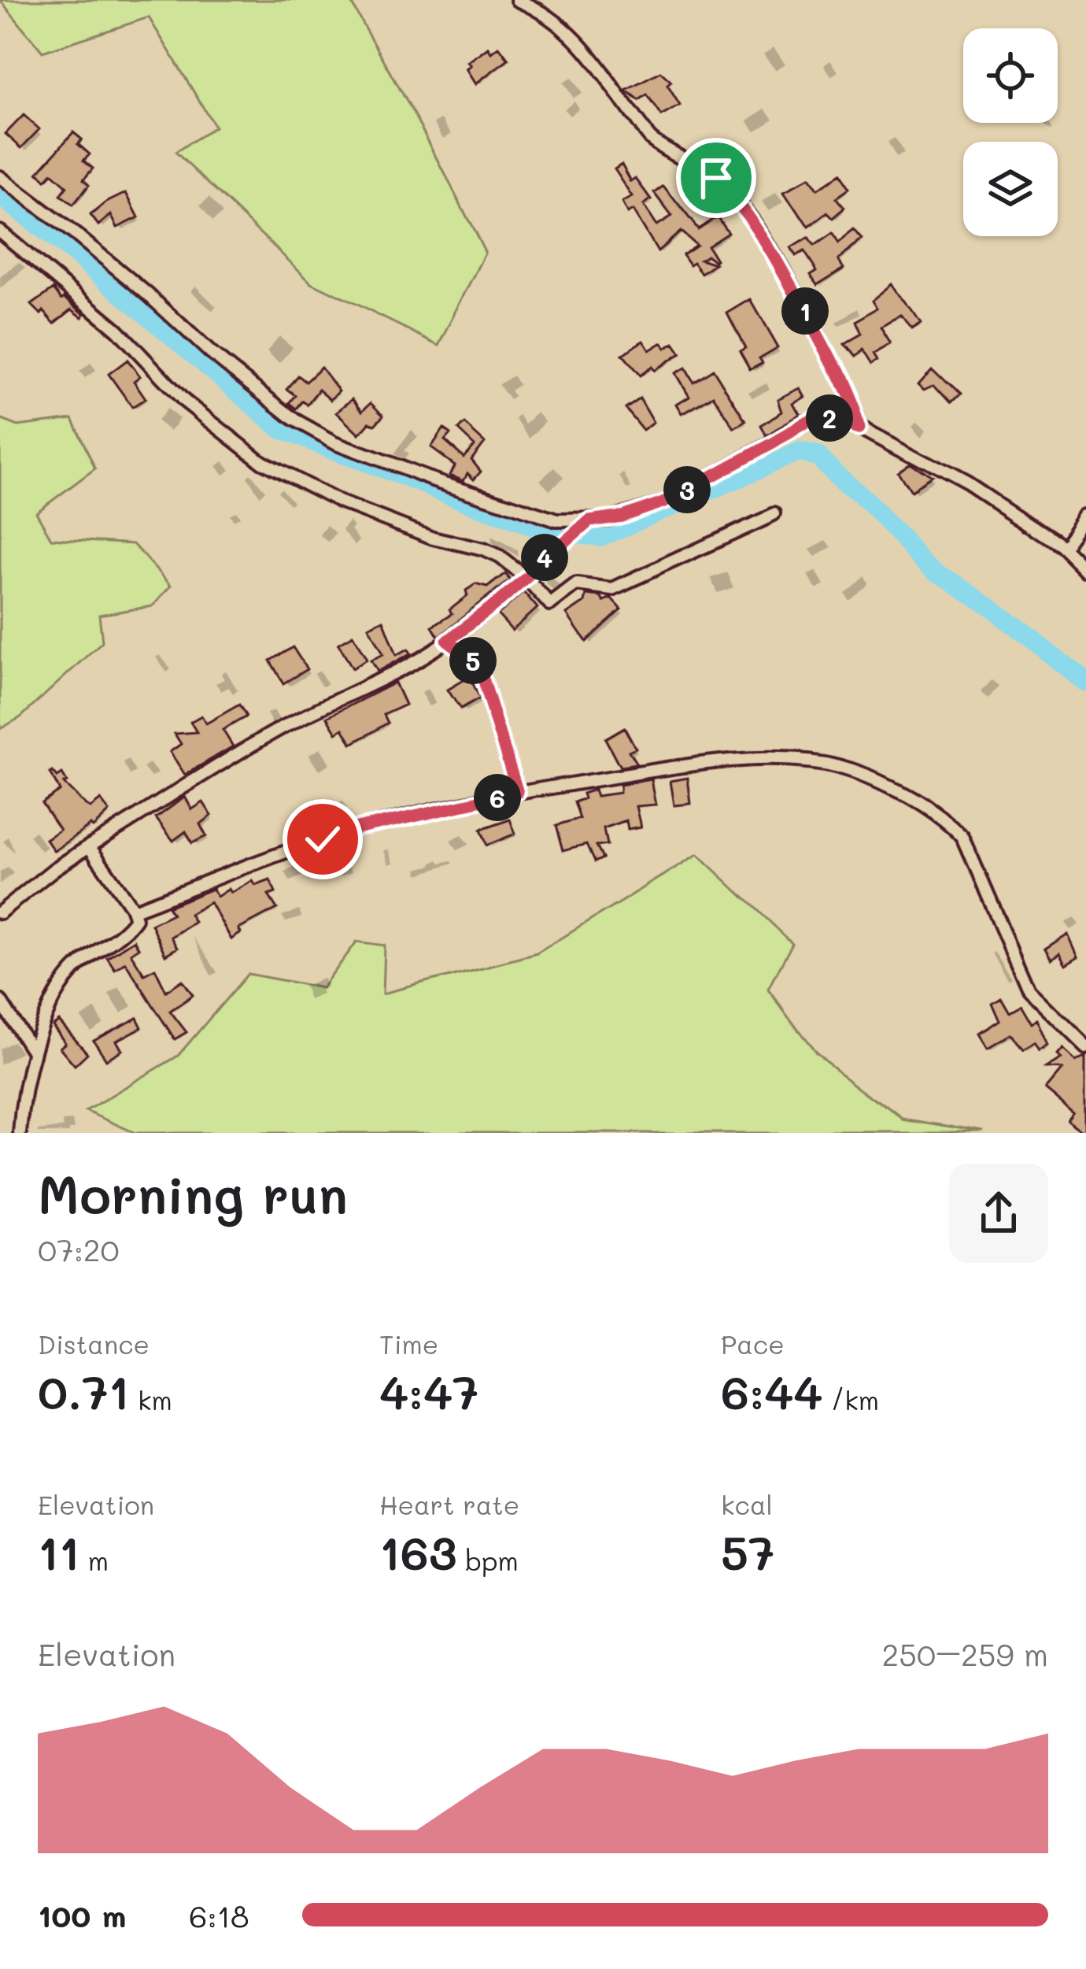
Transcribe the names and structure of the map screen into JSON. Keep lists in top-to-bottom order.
{
  "page": {
    "pins": [
      "1",
      "2",
      "3",
      "4",
      "5",
      "6"
    ],
    "heading": ["Morning run", "07:20"],
    "stats": [
      ["Distance", "0.71 km"],
      ["Time", "4:47"],
      ["Pace", "6:44 /km"],
      ["Elevation", "11 m"],
      ["Heart rate", "163 bpm"],
      ["kcal", "57"]
    ],
    "chart": ["Elevation", "250–259 m"],
    "list": [
      {
        "name": "100 m",
        "note": "6:18"
      }
    ]
  }
}
